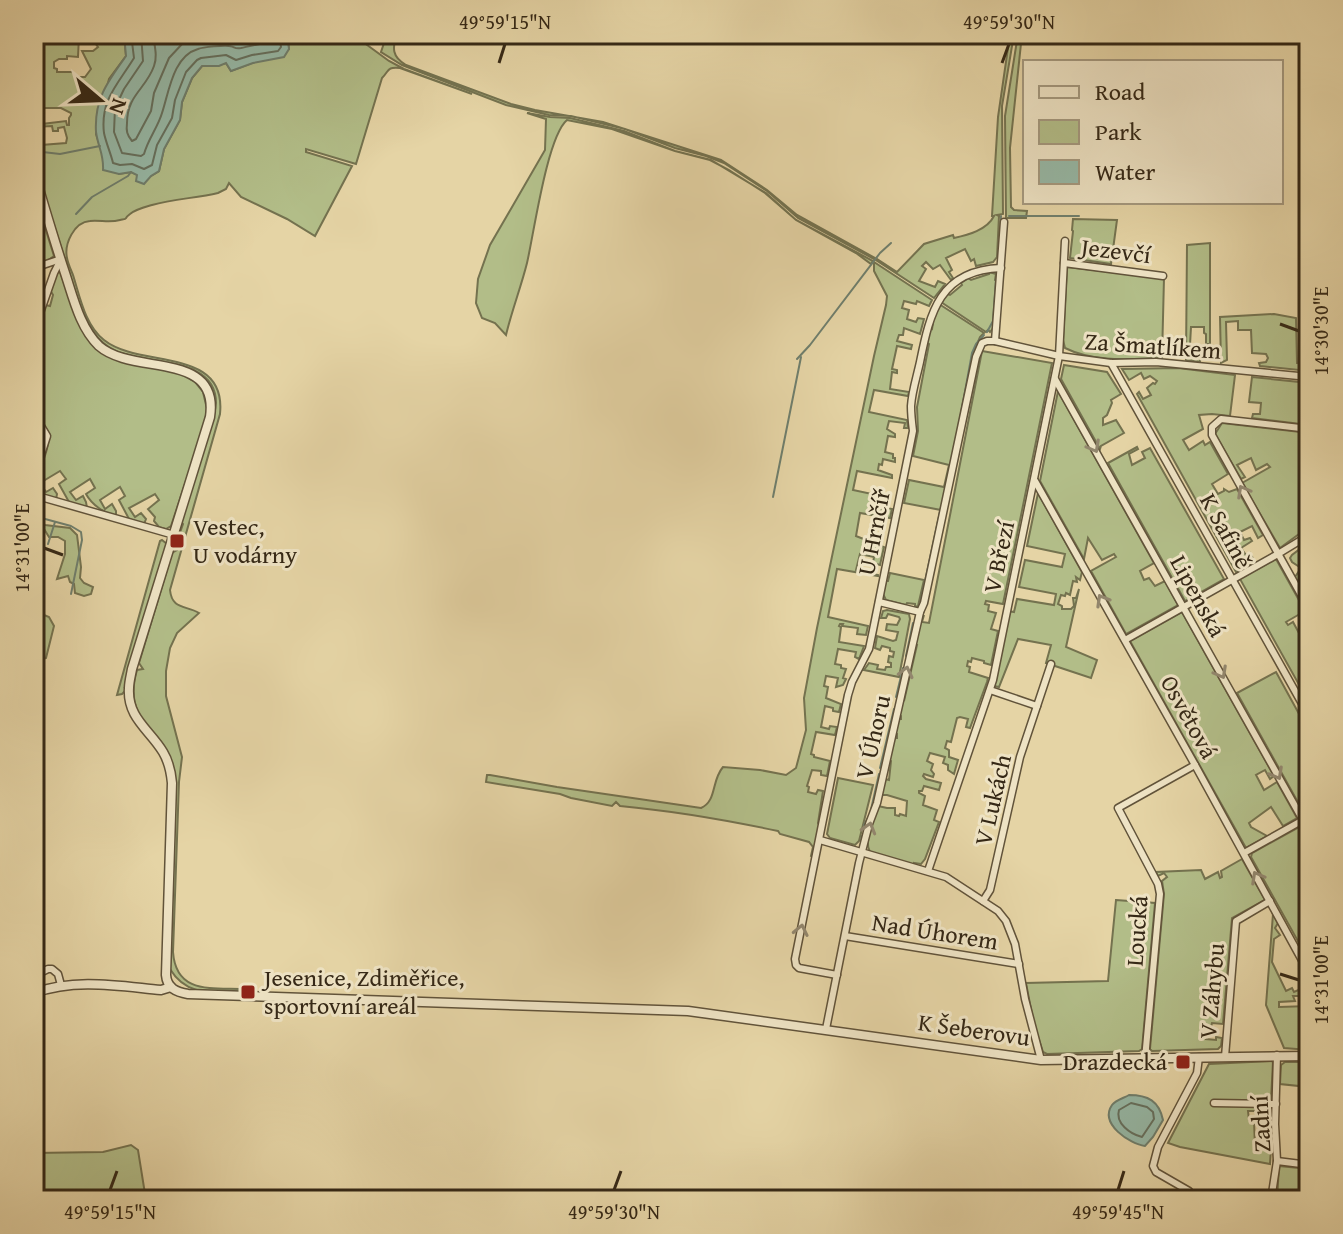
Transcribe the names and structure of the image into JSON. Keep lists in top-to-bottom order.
{
  "streets": {
    "street": [
      "Jezevčí",
      "Za Šmatlíkem",
      "K Safině",
      "U Hrnčíř",
      "V Březí",
      "Lipenská",
      "Osvětová",
      "V Úhoru",
      "V Lukách",
      "Loucká",
      "Nad Úhorem",
      "V Záhybu",
      "K Šeberovu",
      "Zadní"
    ]
  },
  "crossings": [
    ["Jezevčí", "V Březí"],
    ["Za Šmatlíkem", "K Safině"],
    ["Za Šmatlíkem", "V Březí"],
    ["Za Šmatlíkem", "V Úhoru"],
    ["U Hrnčíř", "V Úhoru"],
    ["V Březí", "Lipenská"],
    ["V Březí", "Osvětová"],
    ["Osvětová", "Loucká"],
    ["Osvětová", "V Záhybu"],
    ["V Úhoru", "Nad Úhorem"],
    ["V Úhoru", "K Šeberovu"],
    ["Loucká", "K Šeberovu"],
    ["V Záhybu", "K Šeberovu"],
    ["K Šeberovu", "Zadní"]
  ],
  "one_way": ["Lipenská", "Osvětová"],
  "places": {
    "transit": ["Vestec, U vodárny", "Jesenice, Zdiměřice, sportovní areál", "Drazdecká"]
  },
  "legend": ["Road", "Park", "Water"],
  "north": "right",
  "coordinates": [
    "49°59'15\"N",
    "49°59'30\"N",
    "14°30'30\"E",
    "14°31'00\"E",
    "49°59'45\"N"
  ]
}
